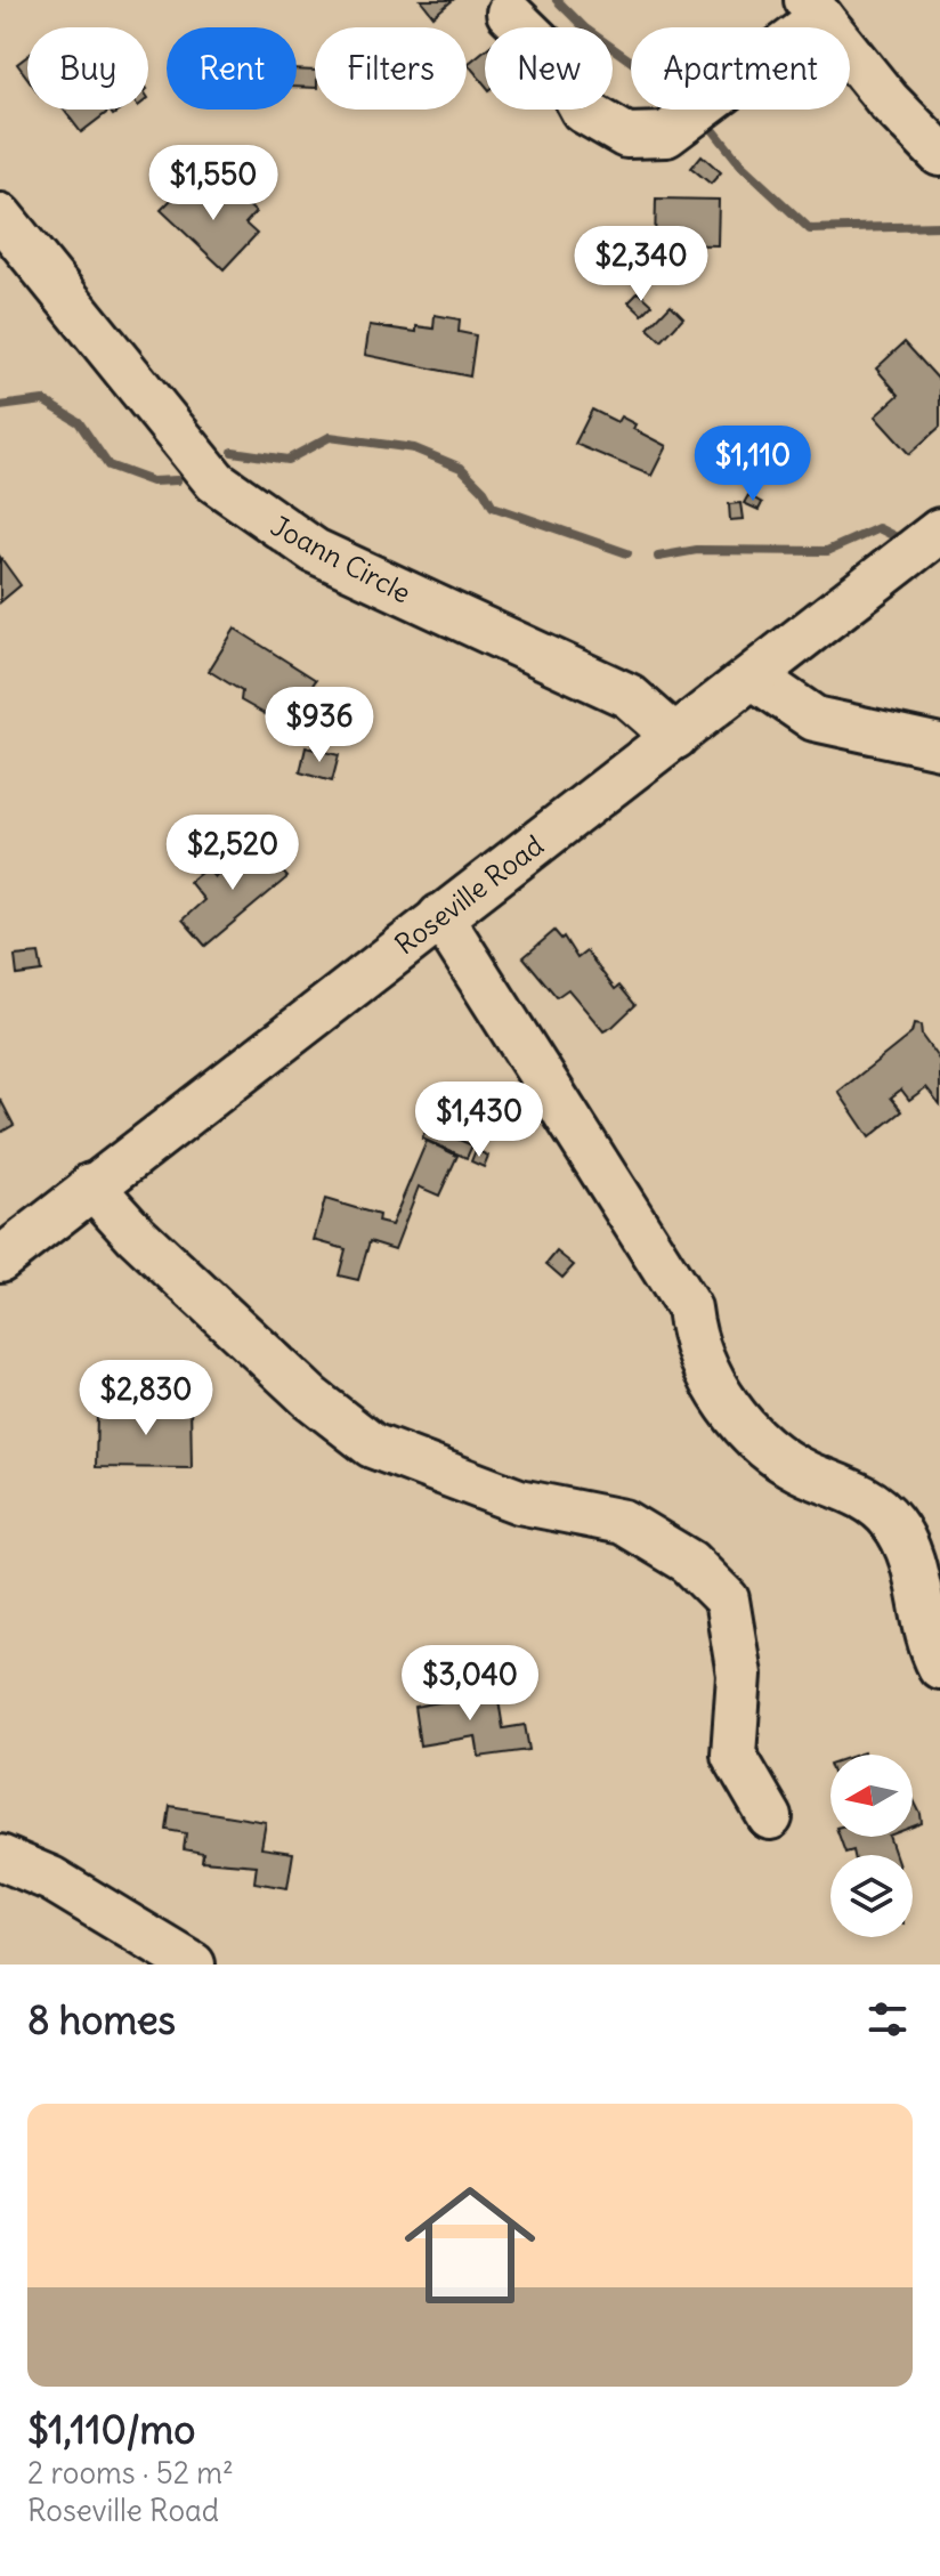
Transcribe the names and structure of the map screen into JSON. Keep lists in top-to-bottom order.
{
  "streets": {
    "street": ["Joann Circle", "Roseville Road"]
  },
  "crossings": [
    ["Joann Circle", "Roseville Road"]
  ],
  "north": "left",
  "page": {
    "chip": [
      "Buy",
      "Rent",
      "Filters",
      "New",
      "Apartment"
    ],
    "price": [
      "$1,550",
      "$2,340",
      "$1,110",
      "$936",
      "$2,520",
      "$1,430",
      "$2,830",
      "$3,040"
    ],
    "heading": "8 homes",
    "list": [
      {
        "name": "$1,110/mo",
        "note": "2 rooms · 52 m² · Roseville Road"
      }
    ]
  }
}
